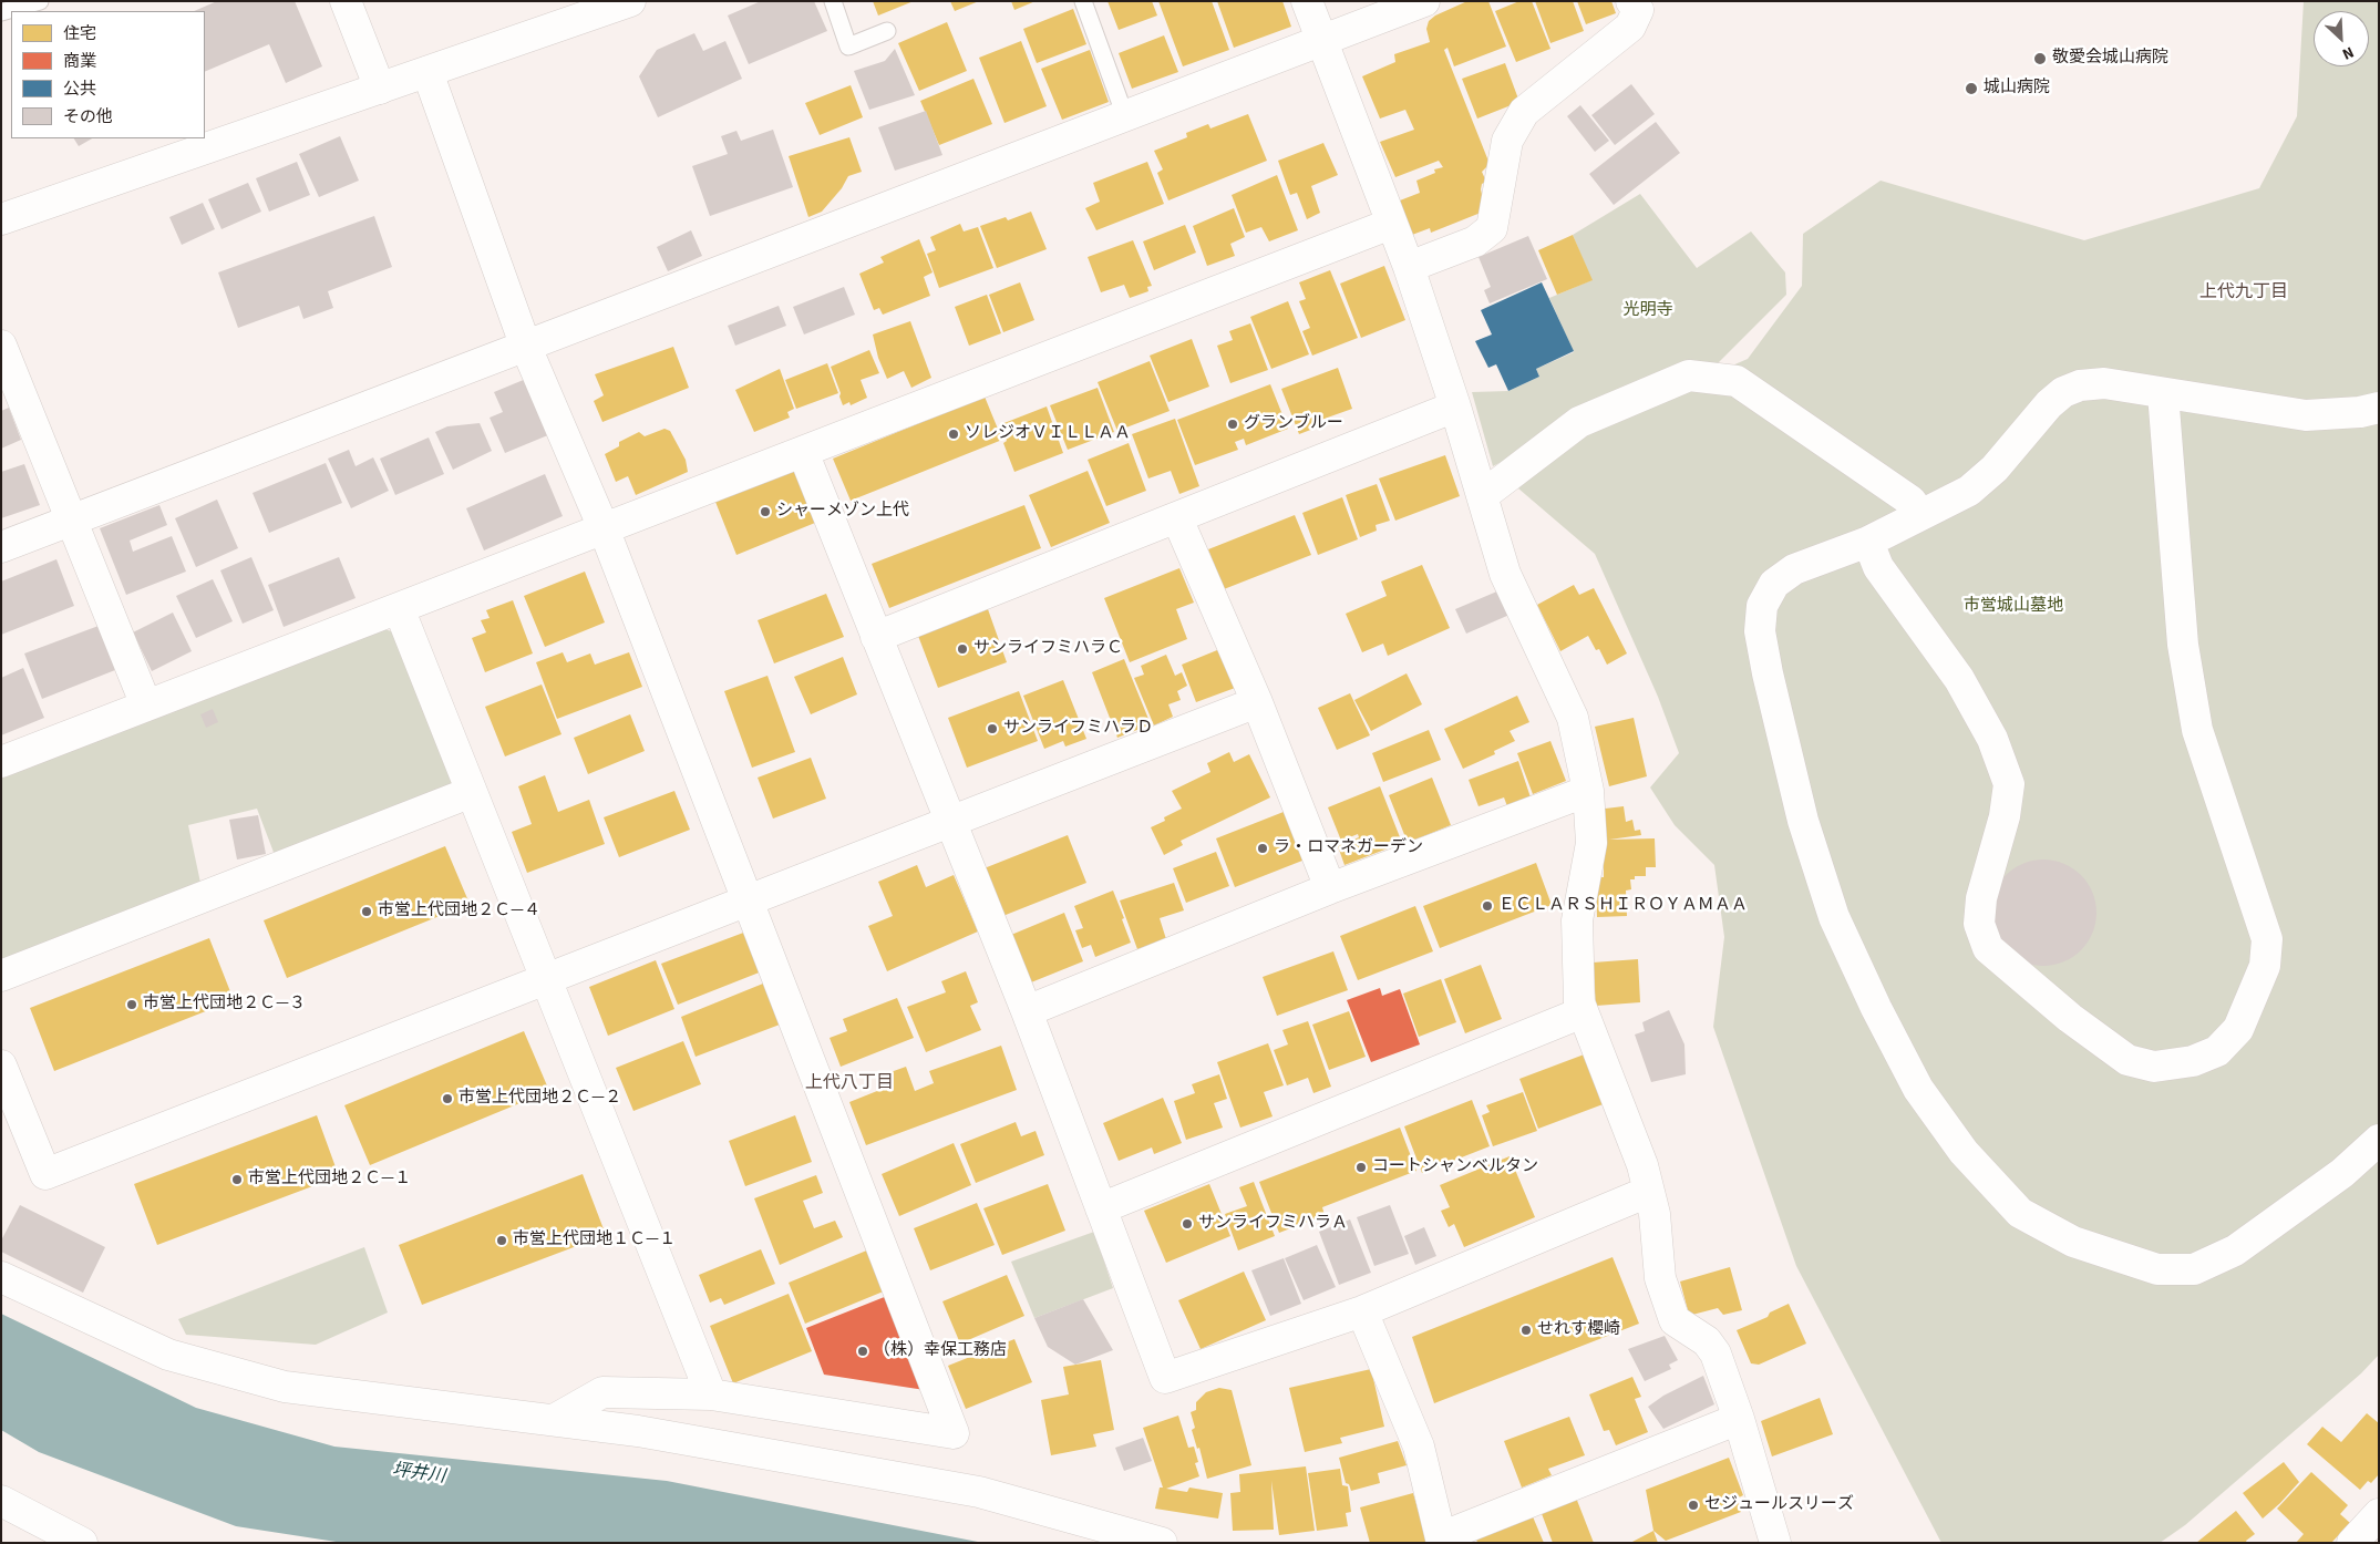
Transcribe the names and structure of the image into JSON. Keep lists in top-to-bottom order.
{
  "districts": ["上代九丁目", "上代八丁目"],
  "water": ["坪井川"],
  "parks": ["光明寺", "市営城山墓地"],
  "places": [
    "敬愛会城山病院",
    "城山病院",
    "グランブルー",
    "ソレジオＶＩＬＬＡＡ",
    "シャーメゾン上代",
    "サンライフミハラＣ",
    "サンライフミハラＤ",
    "ラ・ロマネガーデン",
    "ＥＣＬＡＲＳＨＩＲＯＹＡＭＡＡ",
    "市営上代団地２Ｃ―４",
    "市営上代団地２Ｃ―３",
    "市営上代団地２Ｃ―２",
    "コートシャンベルタン",
    "市営上代団地２Ｃ―１",
    "サンライフミハラＡ",
    "市営上代団地１Ｃ―１",
    "せれす櫻崎",
    "（株）幸保工務店",
    "セジュールスリーズ"
  ],
  "legend": [
    "住宅",
    "商業",
    "公共",
    "その他"
  ],
  "north": "bottom right"
}
